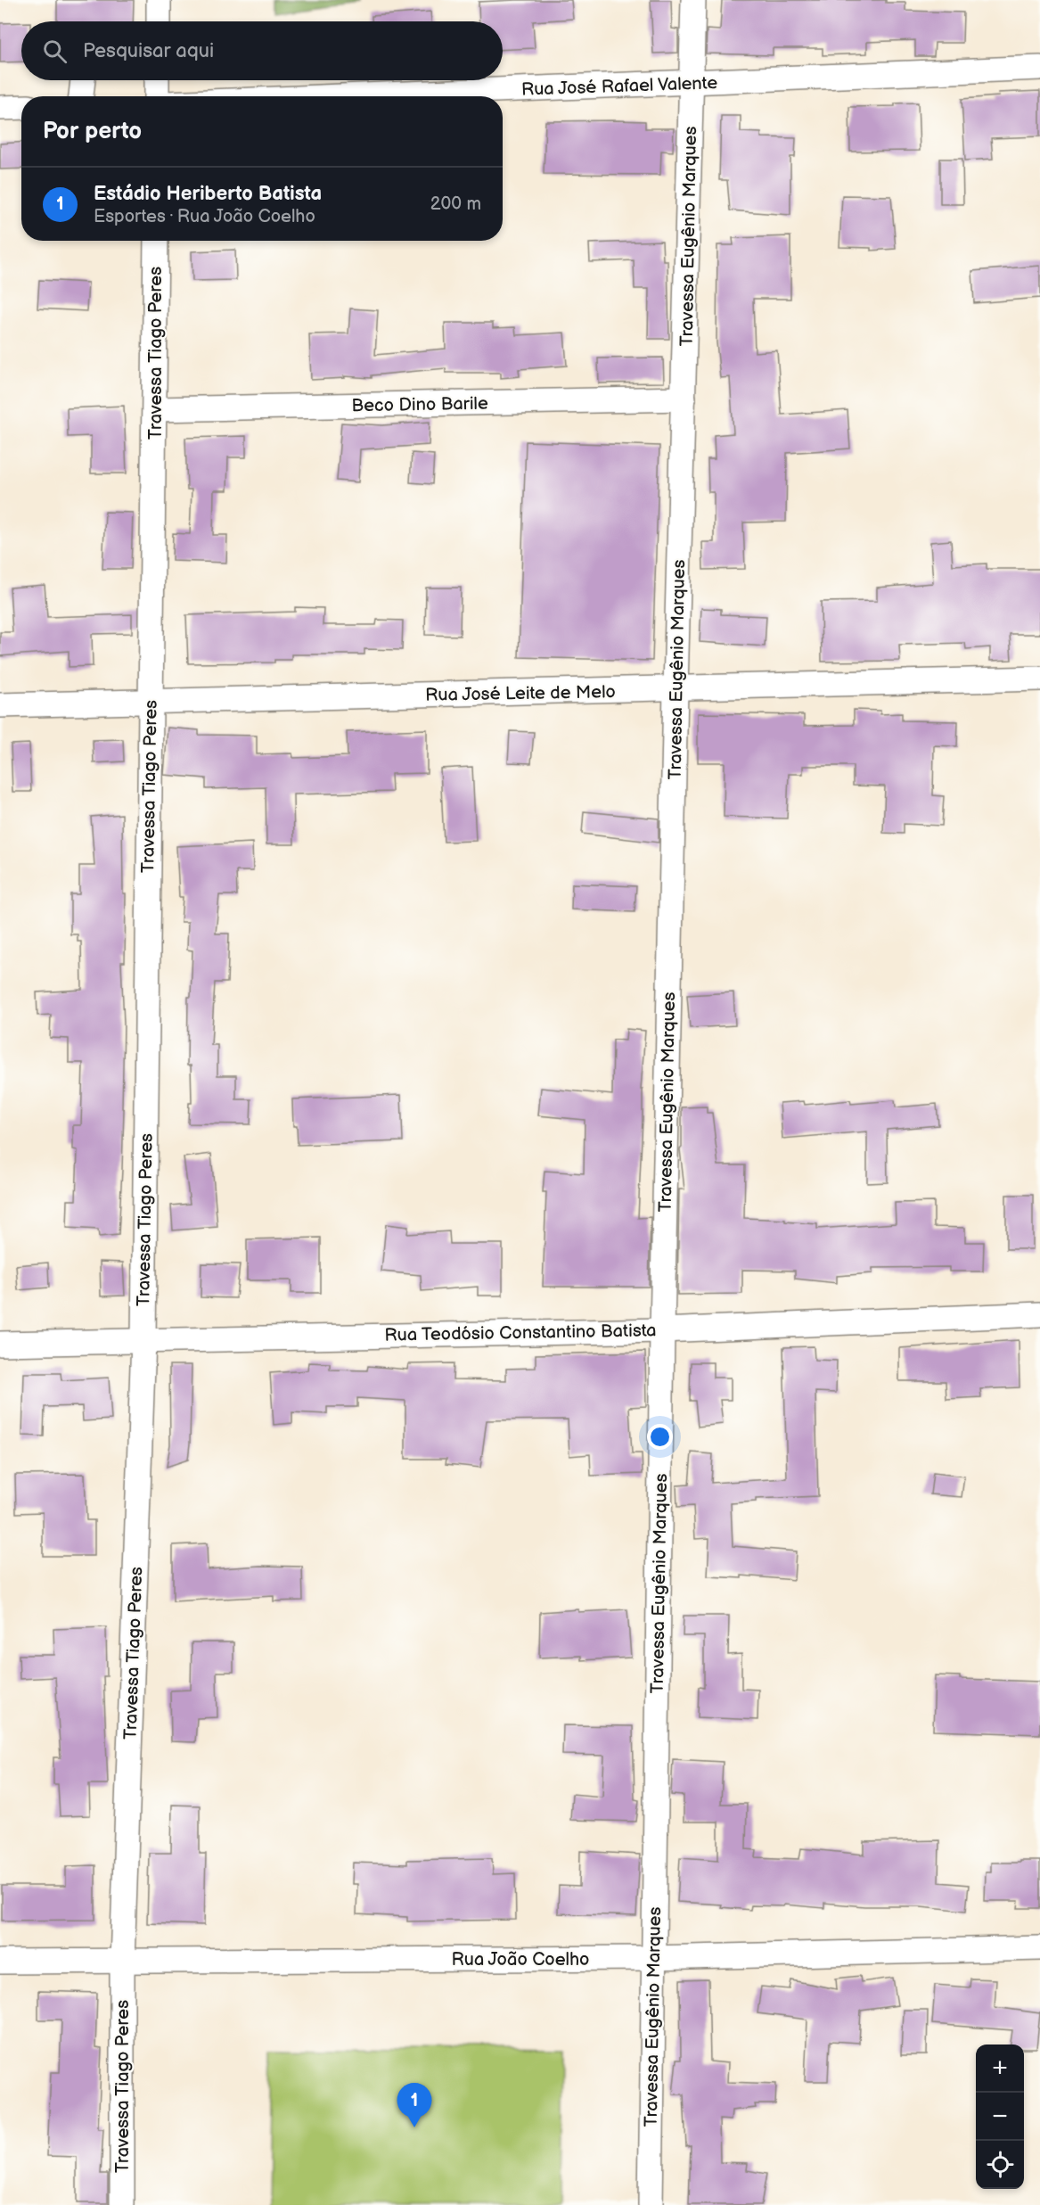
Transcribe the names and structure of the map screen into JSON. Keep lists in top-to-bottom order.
{
  "streets": {
    "street": [
      "Rua José Rafael Valente",
      "Travessa Eugênio Marques",
      "Travessa Tiago Peres",
      "Beco Dino Barile",
      "Rua José Leite de Melo",
      "Rua Teodósio Constantino Batista",
      "Rua João Coelho"
    ]
  },
  "crossings": [
    ["Rua José Rafael Valente", "Travessa Eugênio Marques"],
    ["Travessa Eugênio Marques", "Beco Dino Barile"],
    ["Travessa Eugênio Marques", "Rua José Leite de Melo"],
    ["Travessa Eugênio Marques", "Rua Teodósio Constantino Batista"],
    ["Travessa Eugênio Marques", "Rua João Coelho"],
    ["Travessa Tiago Peres", "Beco Dino Barile"],
    ["Travessa Tiago Peres", "Rua José Leite de Melo"],
    ["Travessa Tiago Peres", "Rua Teodósio Constantino Batista"],
    ["Travessa Tiago Peres", "Rua João Coelho"]
  ],
  "page": {
    "search": "Pesquisar aqui",
    "heading": "Por perto",
    "list": [
      {
        "mark": "1",
        "name": "Estádio Heriberto Batista",
        "note": "Esportes · Rua João Coelho",
        "value": "200 m"
      }
    ],
    "map_buttons": ["+", "−"],
    "pins": "1"
  }
}
